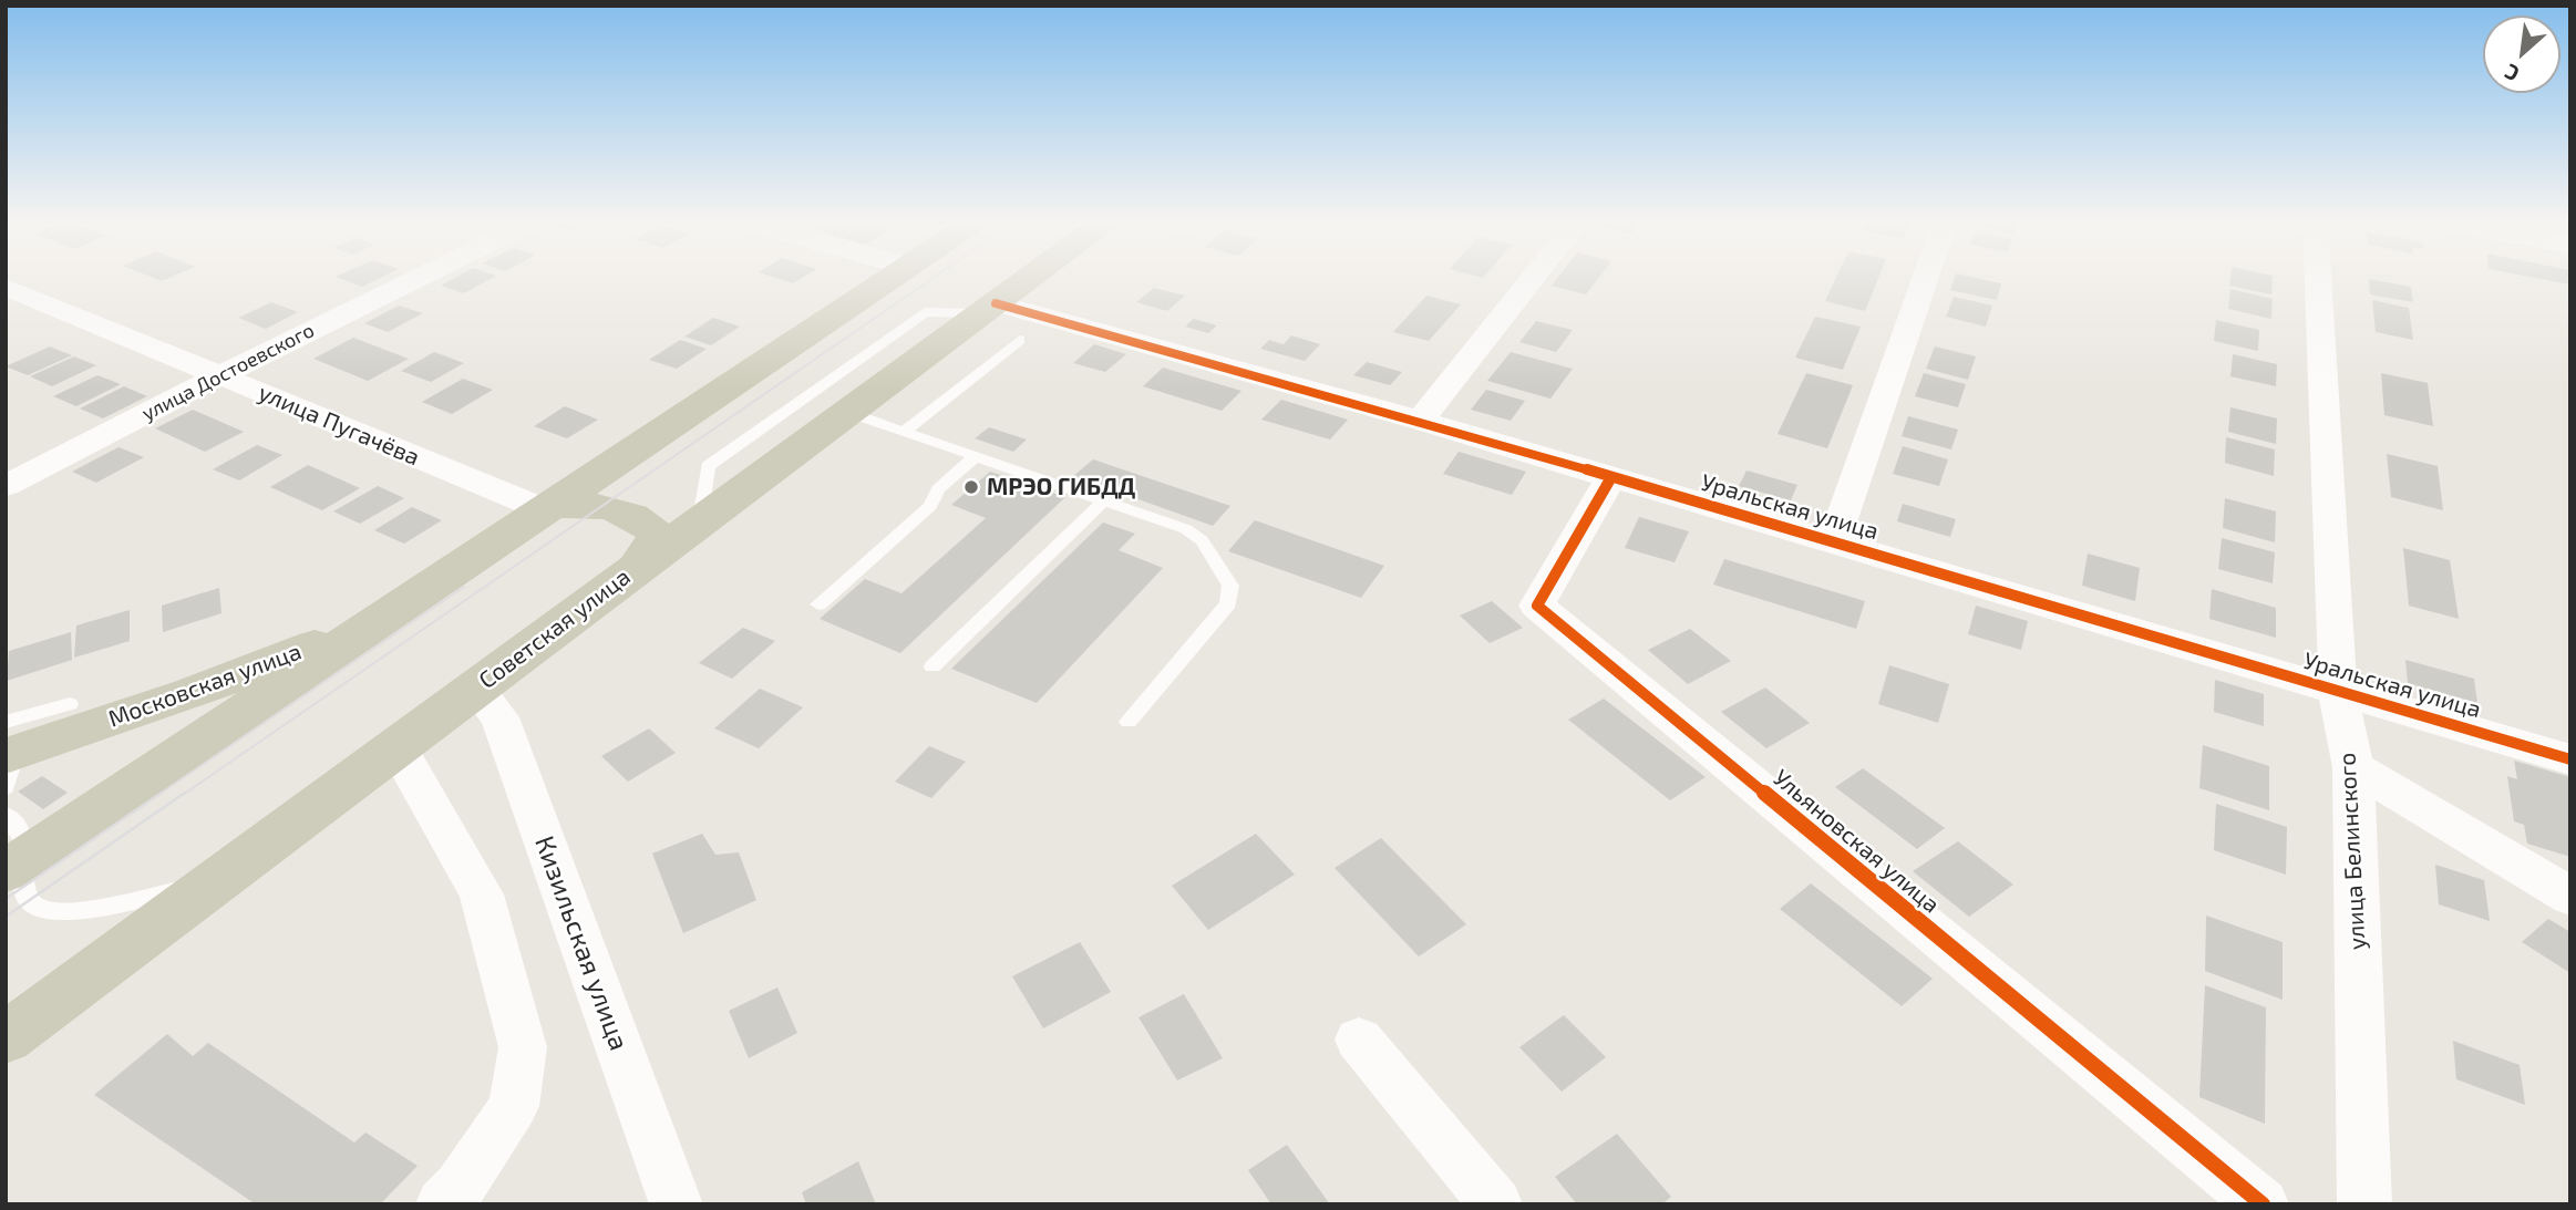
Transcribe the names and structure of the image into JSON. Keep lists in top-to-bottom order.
{
  "streets": {
    "main road": ["Советская улица", "Московская улица"],
    "street": [
      "улица Достоевского",
      "улица Пугачёва",
      "Уральская улица",
      "Ульяновская улица",
      "улица Белинского",
      "Кизильская улица"
    ]
  },
  "crossings": [
    ["улица Достоевского", "улица Пугачёва"],
    ["Уральская улица", "Советская улица"],
    ["Уральская улица", "Ульяновская улица"],
    ["Уральская улица", "улица Белинского"],
    ["Советская улица", "Кизильская улица"]
  ],
  "places": ["МРЭО ГИБДД"],
  "north": "bottom left"
}
